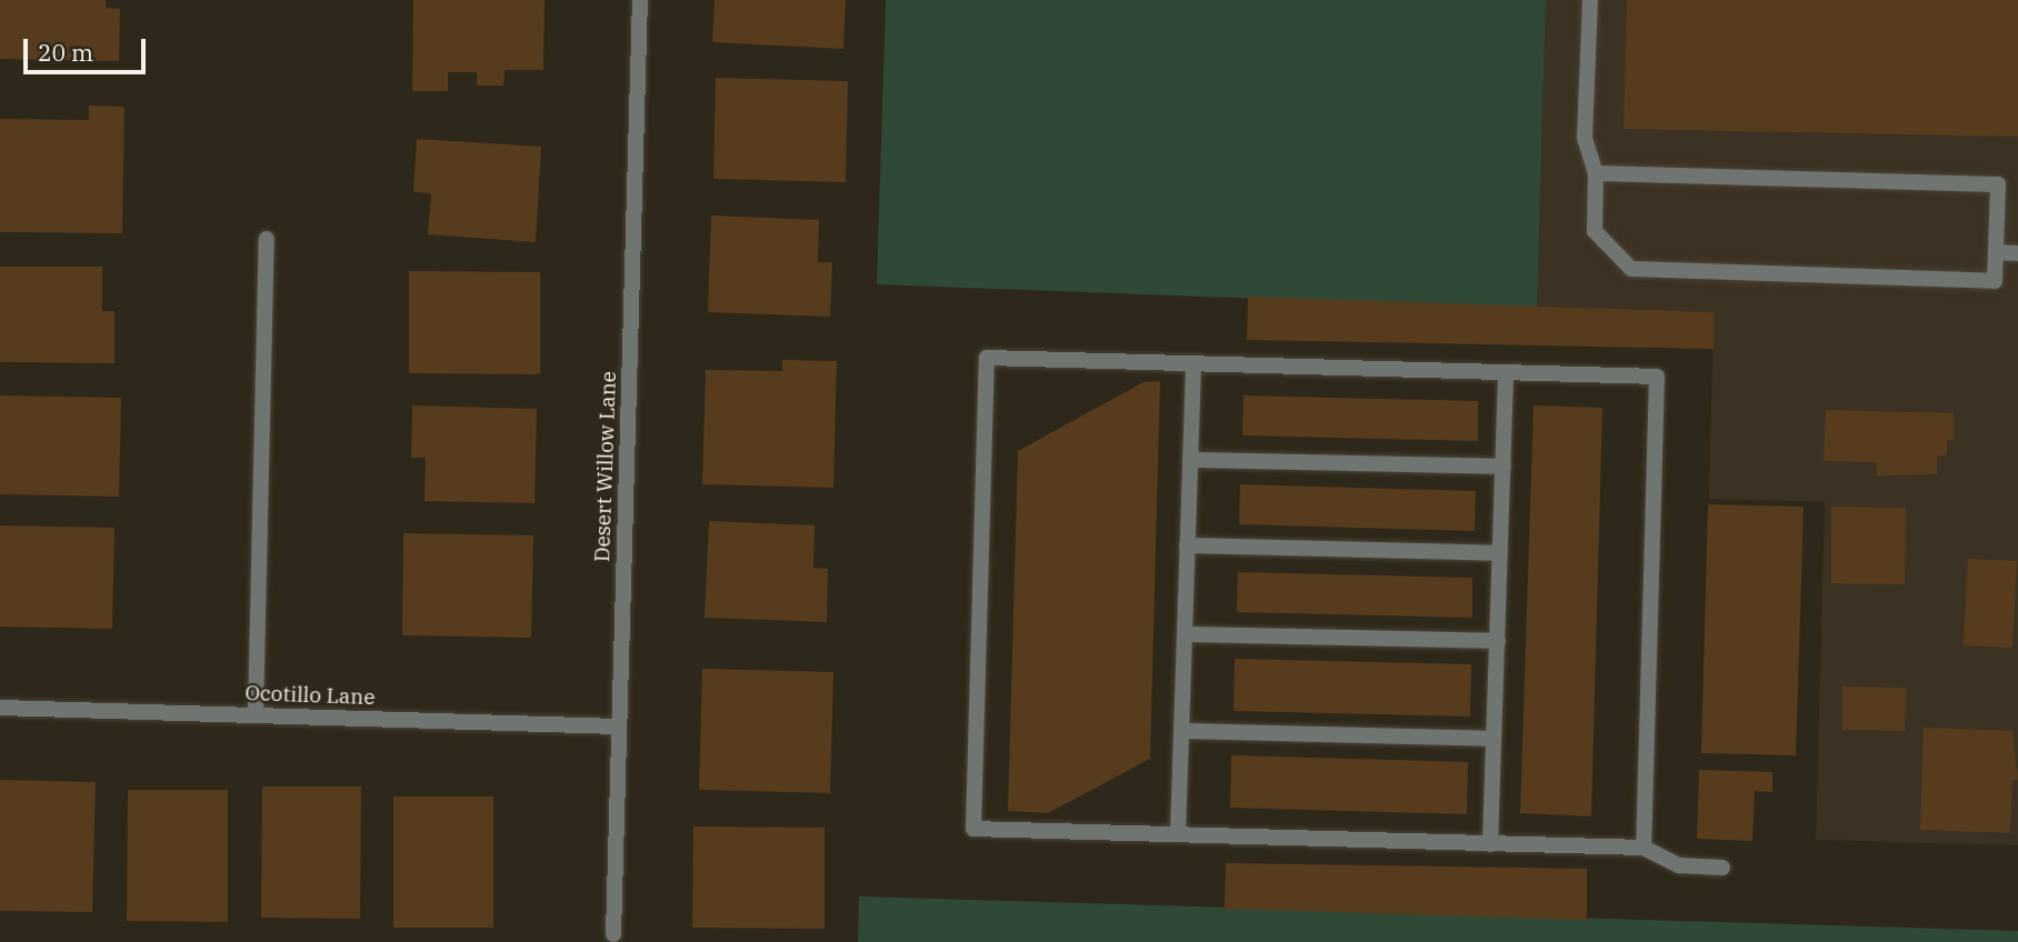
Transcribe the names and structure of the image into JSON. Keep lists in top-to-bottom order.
{
  "streets": {
    "street": ["Desert Willow Lane", "Ocotillo Lane"]
  },
  "crossings": [
    ["Desert Willow Lane", "Ocotillo Lane"]
  ],
  "scale_bar": "20 m"
}
